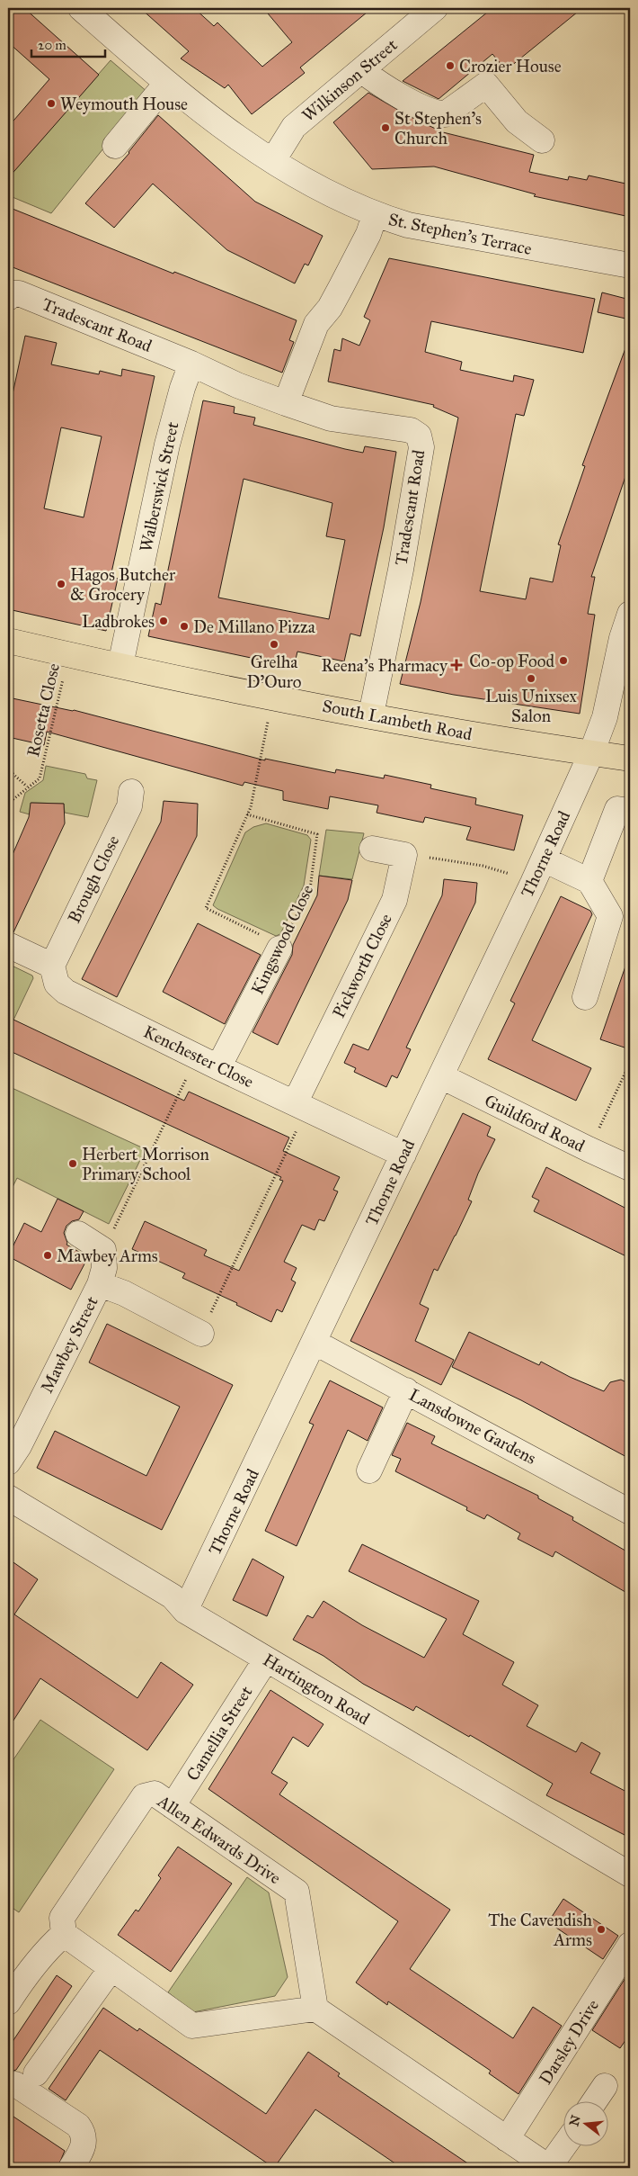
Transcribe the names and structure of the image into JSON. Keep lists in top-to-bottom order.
{
  "streets": {
    "highway": ["South Lambeth Road"],
    "street": [
      "Wilkinson Street",
      "St. Stephen's Terrace",
      "Tradescant Road",
      "Walberswick Street",
      "Thorne Road",
      "Brough Close",
      "Kingswood Close",
      "Pickworth Close",
      "Kenchester Close",
      "Guildford Road",
      "Mawbey Street",
      "Lansdowne Gardens",
      "Hartington Road",
      "Camellia Street",
      "Allen Edwards Drive",
      "Darsley Drive"
    ],
    "path": ["Rosetta Close"]
  },
  "crossings": [
    ["Wilkinson Street", "St. Stephen's Terrace"],
    ["Tradescant Road", "Walberswick Street"],
    ["Tradescant Road", "South Lambeth Road"],
    ["Walberswick Street", "South Lambeth Road"],
    ["Rosetta Close", "South Lambeth Road"],
    ["South Lambeth Road", "Thorne Road"],
    ["Thorne Road", "Kenchester Close"],
    ["Thorne Road", "Guildford Road"],
    ["Thorne Road", "Lansdowne Gardens"],
    ["Thorne Road", "Hartington Road"],
    ["Brough Close", "Kenchester Close"],
    ["Kingswood Close", "Kenchester Close"],
    ["Pickworth Close", "Kenchester Close"],
    ["Hartington Road", "Camellia Street"],
    ["Camellia Street", "Allen Edwards Drive"]
  ],
  "places": {
    "other": [
      "Crozier House",
      "Weymouth House",
      "St Stephen's Church",
      "Hagos Butcher & Grocery",
      "Ladbrokes",
      "De Millano Pizza",
      "Grelha D'Ouro",
      "Co-op Food",
      "Luis Unixsex Salon",
      "Herbert Morrison Primary School",
      "Mawbey Arms",
      "The Cavendish Arms"
    ],
    "health": ["Reena's Pharmacy"]
  },
  "scale_bar": "20 m",
  "north": "left"
}
